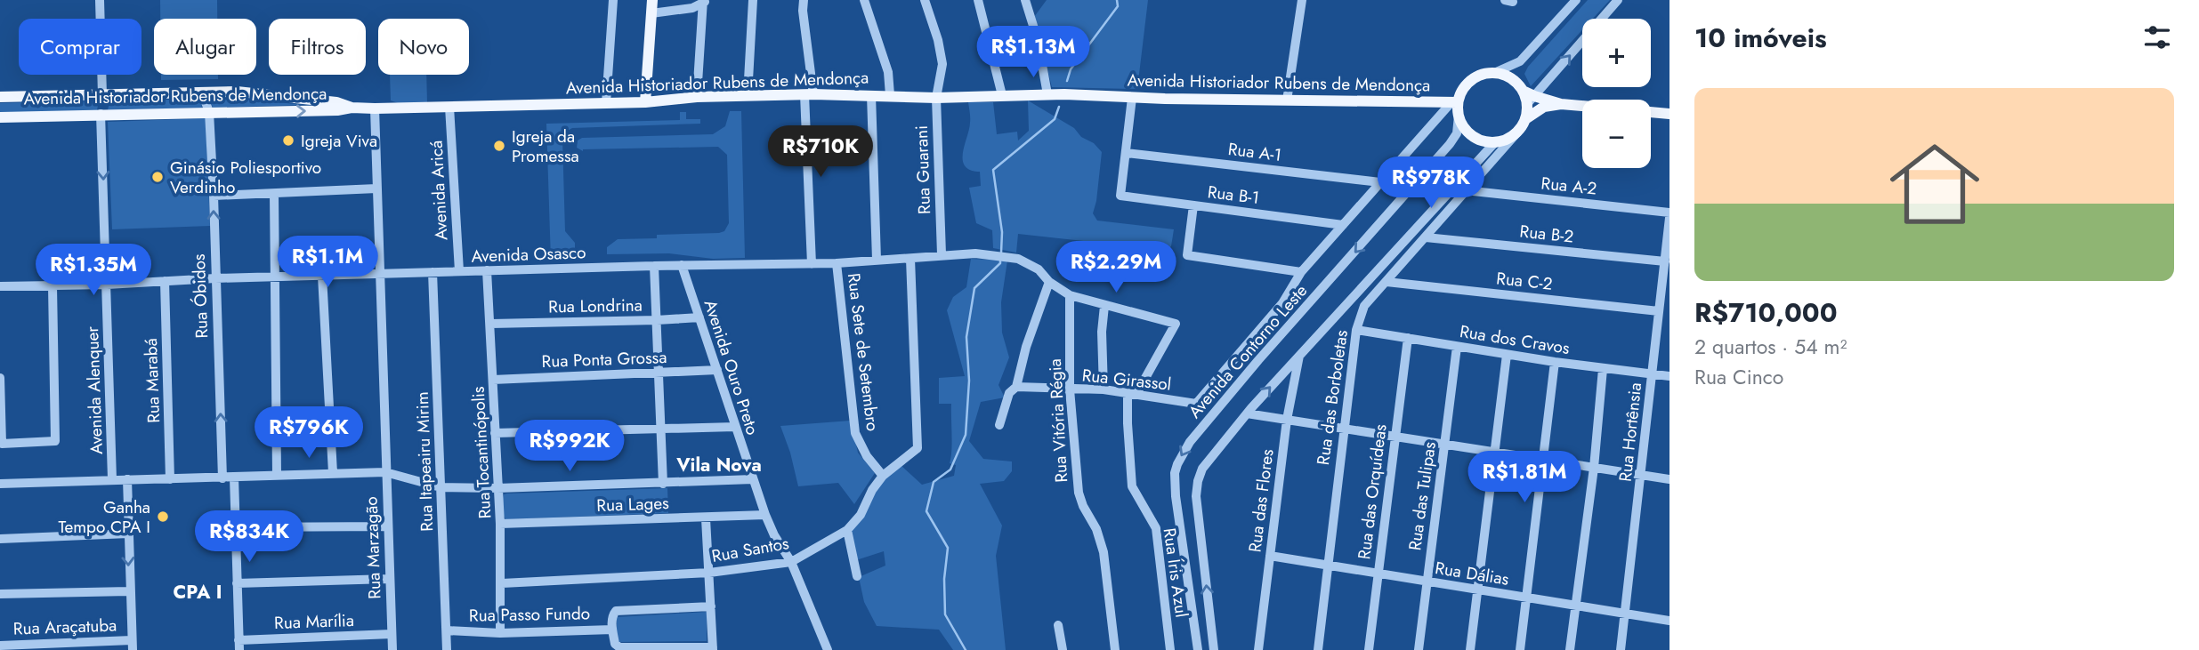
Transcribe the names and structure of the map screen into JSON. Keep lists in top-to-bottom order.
{
  "streets": {
    "main road": ["Avenida Historiador Rubens de Mendonça"],
    "street": [
      "Rua A-1",
      "Rua Guarani",
      "Rua A-2",
      "Avenida Aricá",
      "Rua B-1",
      "Rua B-2",
      "Avenida Osasco",
      "Rua C-2",
      "Rua Óbidos",
      "Rua Londrina",
      "Rua dos Cravos",
      "Avenida Contorno Leste",
      "Rua Sete de Setembro",
      "Rua Ponta Grossa",
      "Avenida Ouro Preto",
      "Rua Girassol",
      "Rua Marabá",
      "Avenida Alenquer",
      "Rua das Borboletas",
      "Rua Vitória Régia",
      "Rua Hortênsia",
      "Rua Tocantinópolis",
      "Rua Itapeairu Mirim",
      "Rua das Orquídeas",
      "Rua das Tulipas",
      "Rua das Flores",
      "Rua Lages",
      "Rua Marzagão",
      "Rua Santos",
      "Rua Íris Azul",
      "Rua Dálias",
      "Rua Passo Fundo",
      "Rua Marília",
      "Rua Araçatuba"
    ]
  },
  "crossings": [
    ["Avenida Historiador Rubens de Mendonça", "Rua Guarani"],
    ["Avenida Historiador Rubens de Mendonça", "Avenida Aricá"],
    ["Avenida Historiador Rubens de Mendonça", "Rua Óbidos"],
    ["Avenida Historiador Rubens de Mendonça", "Avenida Contorno Leste"],
    ["Avenida Historiador Rubens de Mendonça", "Avenida Alenquer"],
    ["Avenida Historiador Rubens de Mendonça", "Rua das Borboletas"],
    ["Avenida Historiador Rubens de Mendonça", "Rua Marzagão"],
    ["Rua A-1", "Rua B-1"],
    ["Rua Guarani", "Avenida Osasco"],
    ["Rua A-2", "Rua das Borboletas"],
    ["Avenida Aricá", "Avenida Osasco"],
    ["Rua B-2", "Rua das Borboletas"],
    ["Rua B-2", "Rua Hortênsia"],
    ["Avenida Osasco", "Rua Óbidos"],
    ["Avenida Osasco", "Rua Sete de Setembro"],
    ["Avenida Osasco", "Avenida Ouro Preto"],
    ["Avenida Osasco", "Rua Marabá"],
    ["Avenida Osasco", "Avenida Alenquer"],
    ["Avenida Osasco", "Rua Vitória Régia"],
    ["Avenida Osasco", "Rua Tocantinópolis"],
    ["Avenida Osasco", "Rua Itapeairu Mirim"],
    ["Avenida Osasco", "Rua Marzagão"],
    ["Avenida Osasco", "Rua Santos"],
    ["Avenida Osasco", "Rua Íris Azul"],
    ["Rua C-2", "Rua das Borboletas"],
    ["Rua C-2", "Rua Hortênsia"],
    ["Rua Londrina", "Avenida Ouro Preto"],
    ["Rua Londrina", "Rua Tocantinópolis"],
    ["Rua dos Cravos", "Rua das Borboletas"],
    ["Rua dos Cravos", "Rua Hortênsia"],
    ["Rua dos Cravos", "Rua das Orquídeas"],
    ["Rua dos Cravos", "Rua das Tulipas"],
    ["Avenida Contorno Leste", "Rua das Borboletas"],
    ["Rua Sete de Setembro", "Rua Santos"],
    ["Rua Ponta Grossa", "Avenida Ouro Preto"],
    ["Rua Ponta Grossa", "Rua Tocantinópolis"],
    ["Avenida Ouro Preto", "Rua Lages"],
    ["Avenida Ouro Preto", "Rua Santos"],
    ["Rua Girassol", "Rua Vitória Régia"],
    ["Rua Girassol", "Rua Íris Azul"],
    ["Rua das Borboletas", "Rua Dálias"],
    ["Rua Hortênsia", "Rua Dálias"],
    ["Rua Tocantinópolis", "Rua Lages"],
    ["Rua Tocantinópolis", "Rua Santos"],
    ["Rua Tocantinópolis", "Rua Passo Fundo"],
    ["Rua Itapeairu Mirim", "Rua Passo Fundo"],
    ["Rua das Orquídeas", "Rua Dálias"],
    ["Rua das Tulipas", "Rua Dálias"],
    ["Rua das Flores", "Rua Dálias"],
    ["Rua Marzagão", "Rua Marília"]
  ],
  "one_way": ["Avenida Alenquer"],
  "districts": ["Vila Nova", "CPA I"],
  "places": [
    "Igreja Viva",
    "Igreja da Promessa",
    "Ginásio Poliesportivo Verdinho",
    "Ganha Tempo CPA I"
  ],
  "page": {
    "heading": "10 imóveis",
    "map_buttons": ["+", "−"],
    "chip": [
      "Comprar",
      "Alugar",
      "Filtros",
      "Novo"
    ],
    "price": [
      "R$1.13M",
      "R$710K",
      "R$978K",
      "R$1.1M",
      "R$2.29M",
      "R$1.35M",
      "R$796K",
      "R$992K",
      "R$1.81M",
      "R$834K"
    ],
    "list": [
      {
        "name": "R$710,000",
        "note": "2 quartos · 54 m² · Rua Cinco"
      }
    ]
  }
}
